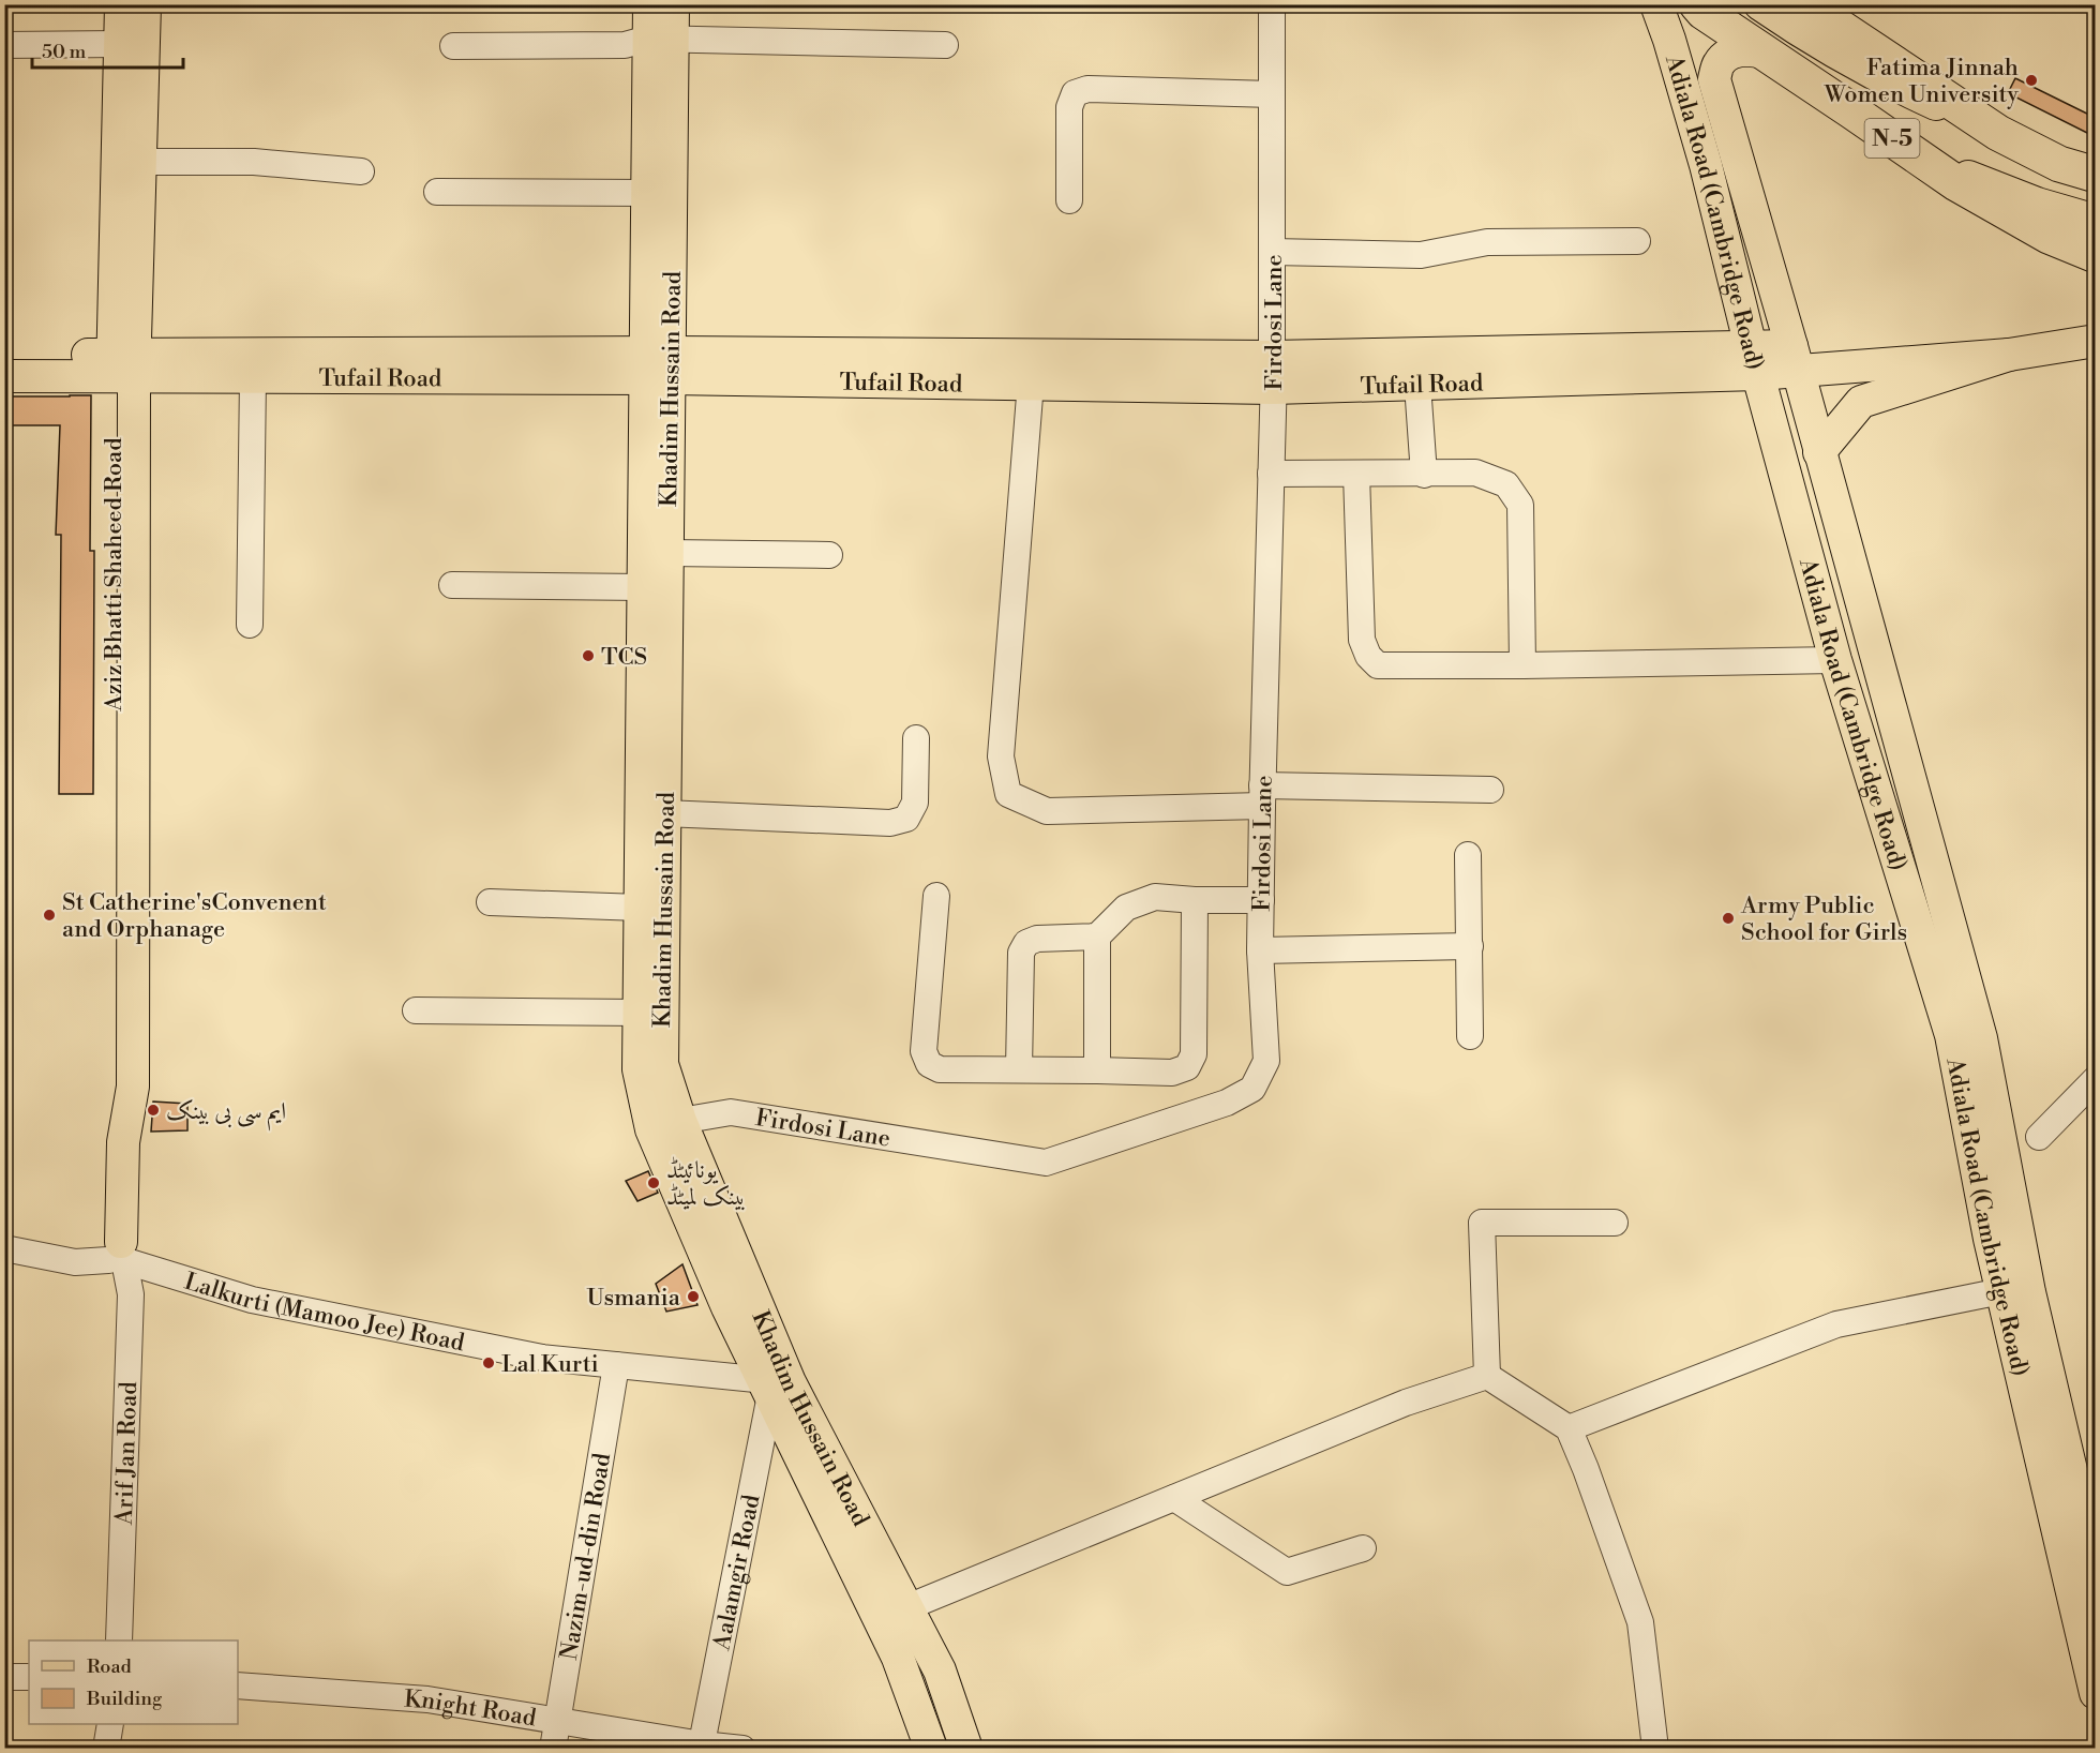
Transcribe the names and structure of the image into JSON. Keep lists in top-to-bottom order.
{
  "streets": {
    "highway": ["N-5"],
    "main road": [
      "Adiala Road (Cambridge Road)",
      "Tufail Road",
      "Khadim Hussain Road",
      "Aziz Bhatti Shaheed Road"
    ],
    "street": [
      "Firdosi Lane",
      "Lalkurti (Mamoo Jee) Road",
      "Arif Jan Road",
      "Nazim-ud-din Road",
      "Aalamgir Road",
      "Knight Road"
    ]
  },
  "crossings": [
    ["N-5", "Adiala Road (Cambridge Road)"],
    ["Adiala Road (Cambridge Road)", "Tufail Road"],
    ["Firdosi Lane", "Tufail Road"],
    ["Firdosi Lane", "Khadim Hussain Road"],
    ["Tufail Road", "Khadim Hussain Road"],
    ["Tufail Road", "Aziz Bhatti Shaheed Road"],
    ["Khadim Hussain Road", "Lalkurti (Mamoo Jee) Road"],
    ["Khadim Hussain Road", "Aalamgir Road"],
    ["Aziz Bhatti Shaheed Road", "Lalkurti (Mamoo Jee) Road"],
    ["Aziz Bhatti Shaheed Road", "Arif Jan Road"],
    ["Lalkurti (Mamoo Jee) Road", "Arif Jan Road"],
    ["Lalkurti (Mamoo Jee) Road", "Nazim-ud-din Road"],
    ["Lalkurti (Mamoo Jee) Road", "Aalamgir Road"],
    ["Nazim-ud-din Road", "Knight Road"],
    ["Aalamgir Road", "Knight Road"]
  ],
  "places": [
    "Fatima Jinnah Women University",
    "TCS",
    "St Catherine'sConvenent and Orphanage",
    "Army Public School for Girls",
    "ایم سی بی بینک",
    "یونائیٹڈ بینک لمیٹڈ",
    "Usmania",
    "Lal Kurti"
  ],
  "legend": ["Road", "Building"],
  "scale_bar": "50 m"
}
